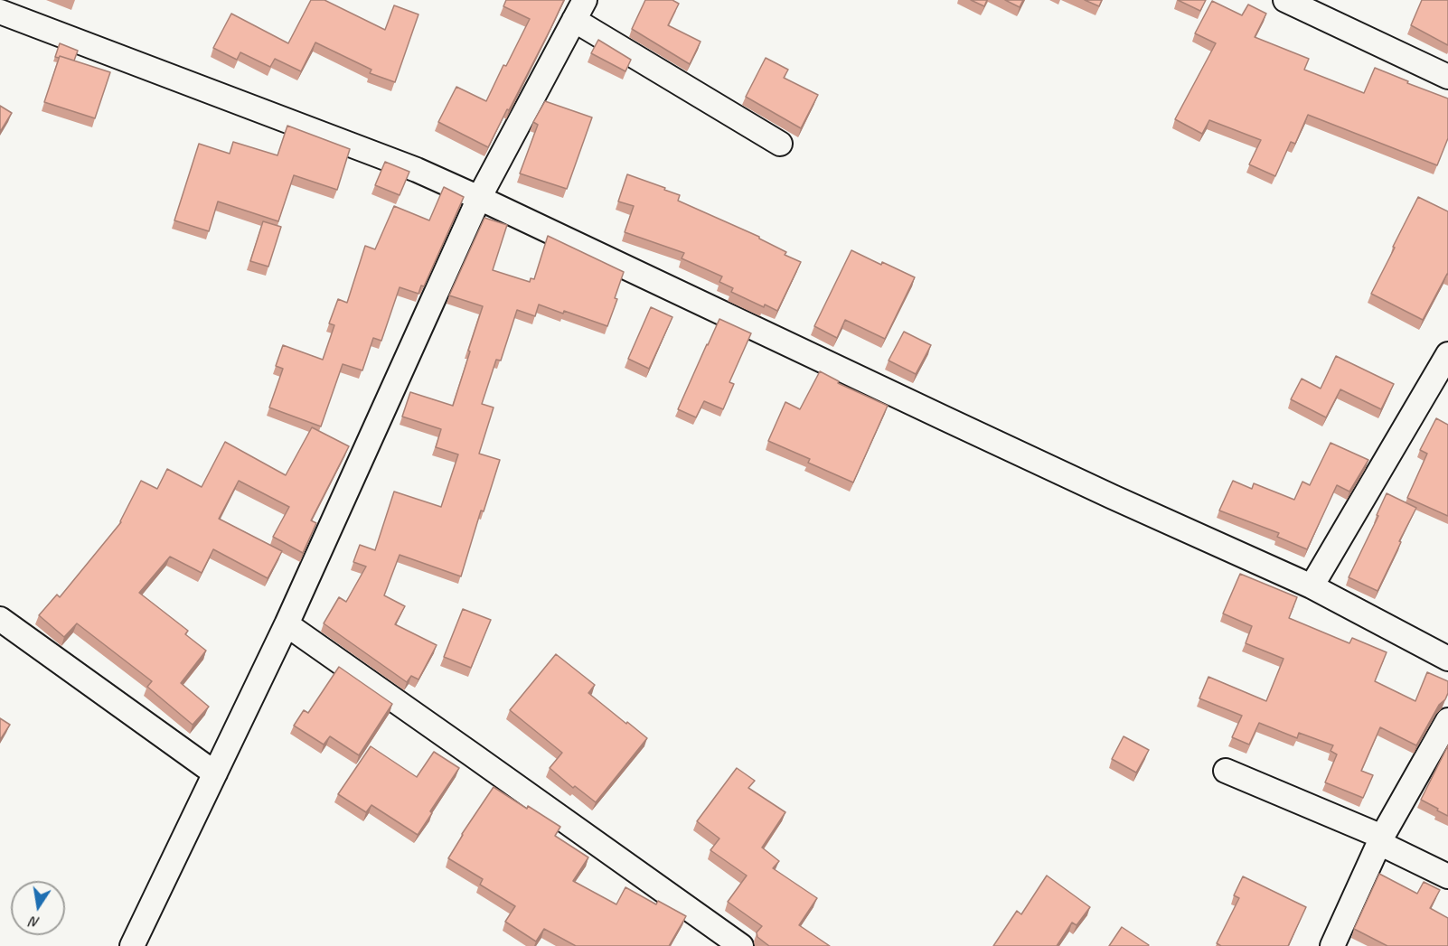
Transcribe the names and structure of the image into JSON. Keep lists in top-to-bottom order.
{
  "north": "bottom"
}
